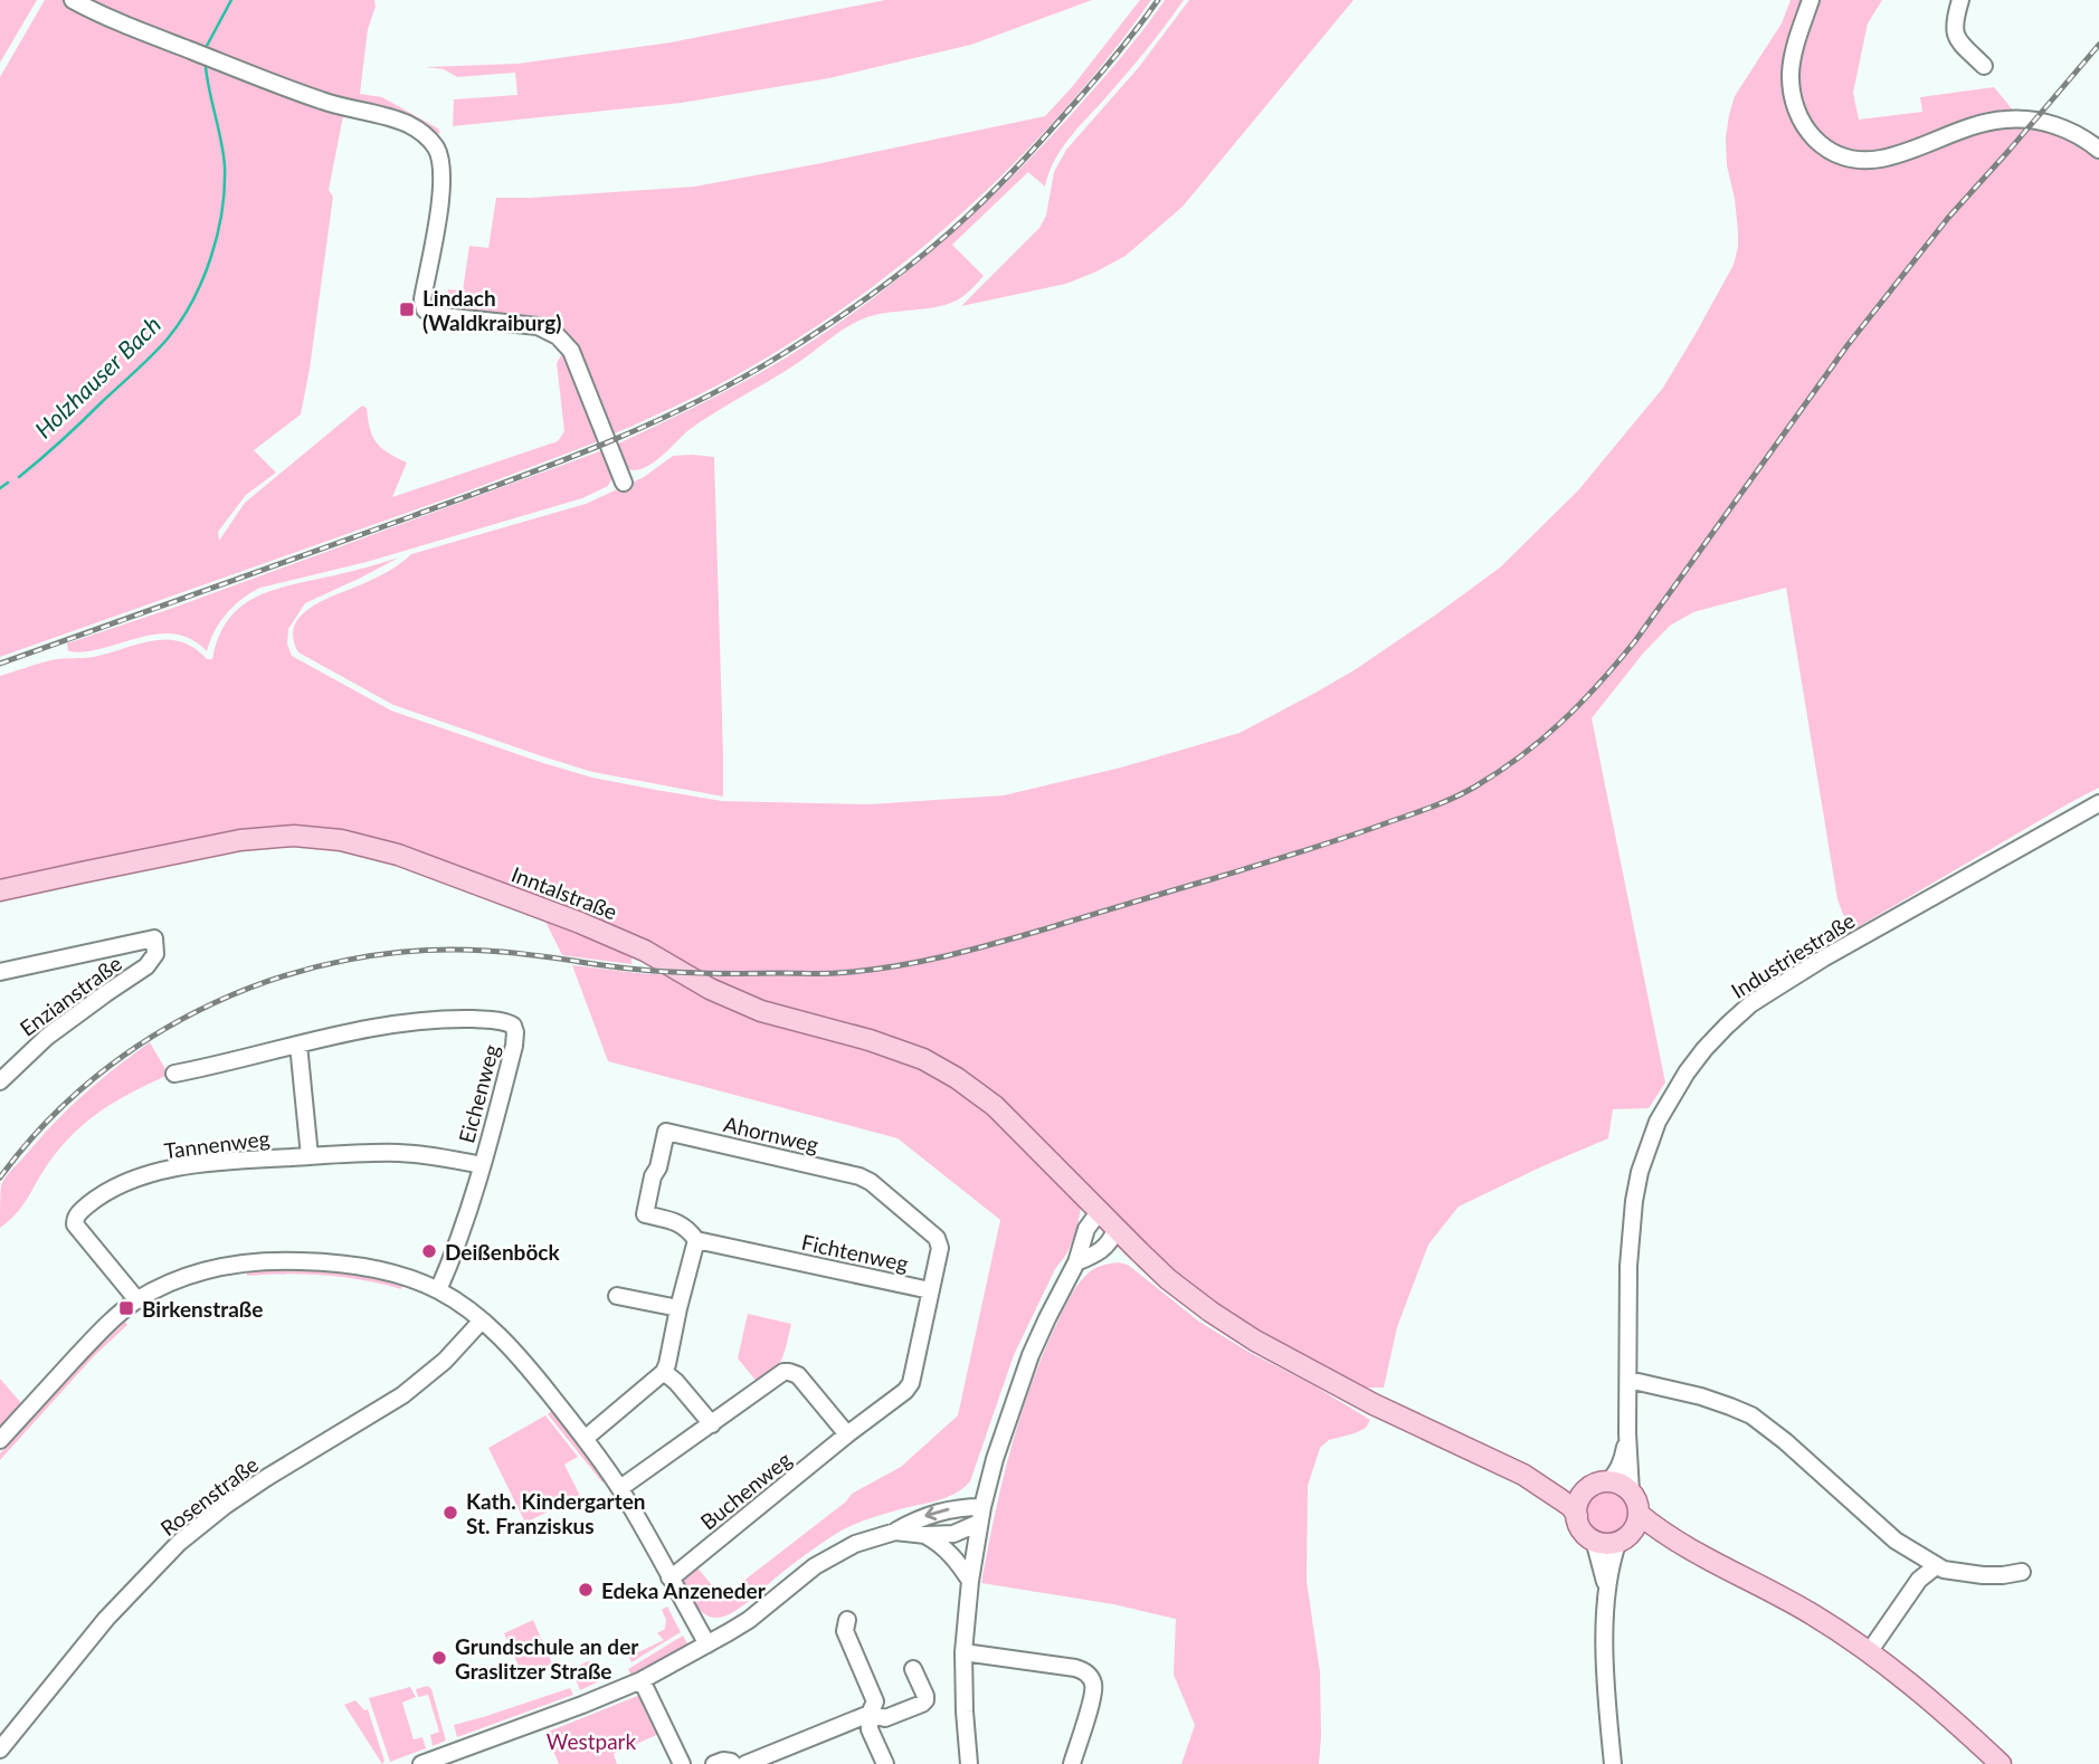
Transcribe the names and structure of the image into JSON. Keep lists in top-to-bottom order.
{
  "streets": {
    "main road": ["Inntalstraße"],
    "street": [
      "Industriestraße",
      "Enzianstraße",
      "Eichenweg",
      "Ahornweg",
      "Tannenweg",
      "Fichtenweg",
      "Buchenweg",
      "Rosenstraße"
    ]
  },
  "crossings": [
    ["Eichenweg", "Tannenweg"],
    ["Ahornweg", "Fichtenweg"],
    ["Fichtenweg", "Buchenweg"]
  ],
  "water": ["Holzhauser Bach"],
  "parks": ["Westpark"],
  "places": {
    "transit": ["Lindach (Waldkraiburg)", "Birkenstraße"],
    "other": [
      "Deißenböck",
      "Kath. Kindergarten St. Franziskus",
      "Edeka Anzeneder",
      "Grundschule an der Graslitzer Straße"
    ]
  }
}
